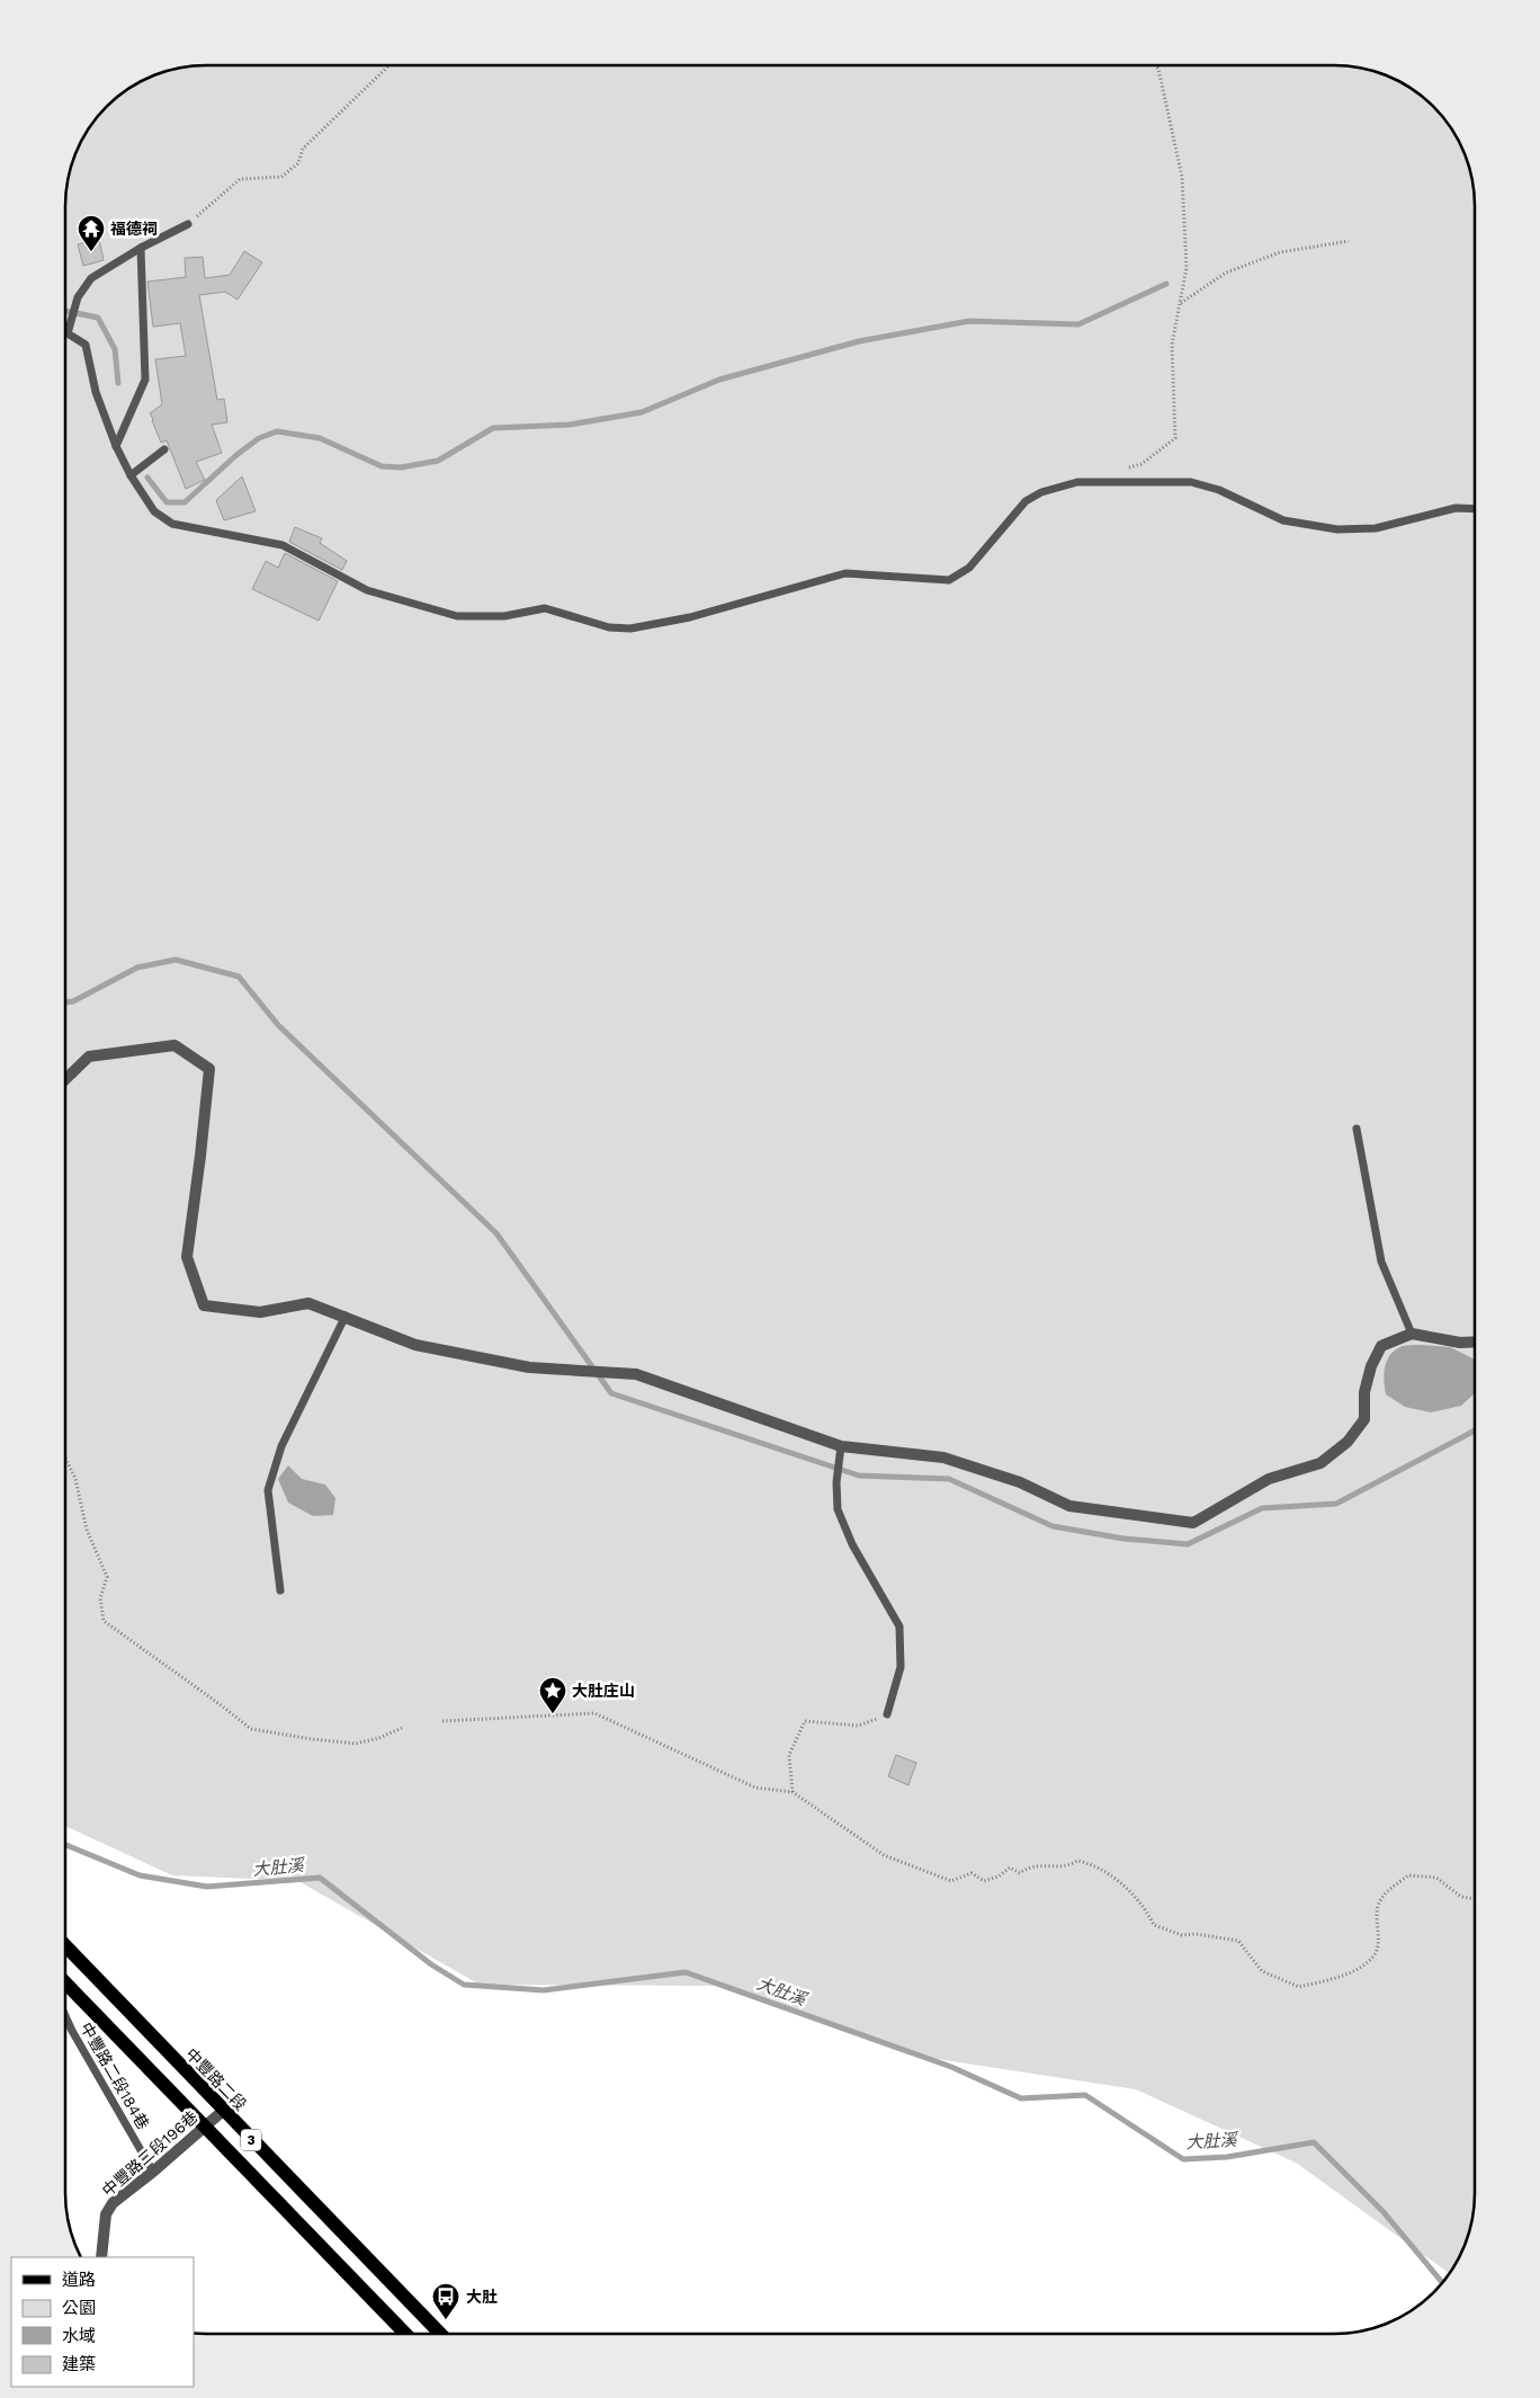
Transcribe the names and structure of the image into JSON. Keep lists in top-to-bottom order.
{
  "streets": {
    "main road": ["中豐路二段", "3"],
    "street": ["中豐路二段196巷"],
    "lane": ["中豐路二段184巷"]
  },
  "crossings": [
    ["中豐路二段184巷", "中豐路二段196巷"],
    ["中豐路二段", "中豐路二段196巷"],
    ["3", "中豐路二段196巷"]
  ],
  "water": ["大肚溪"],
  "places": {
    "temple": ["福德祠"],
    "place": ["大肚庄山"],
    "bus stop": ["大肚"]
  },
  "legend": [
    "道路",
    "公園",
    "水域",
    "建築"
  ]
}
